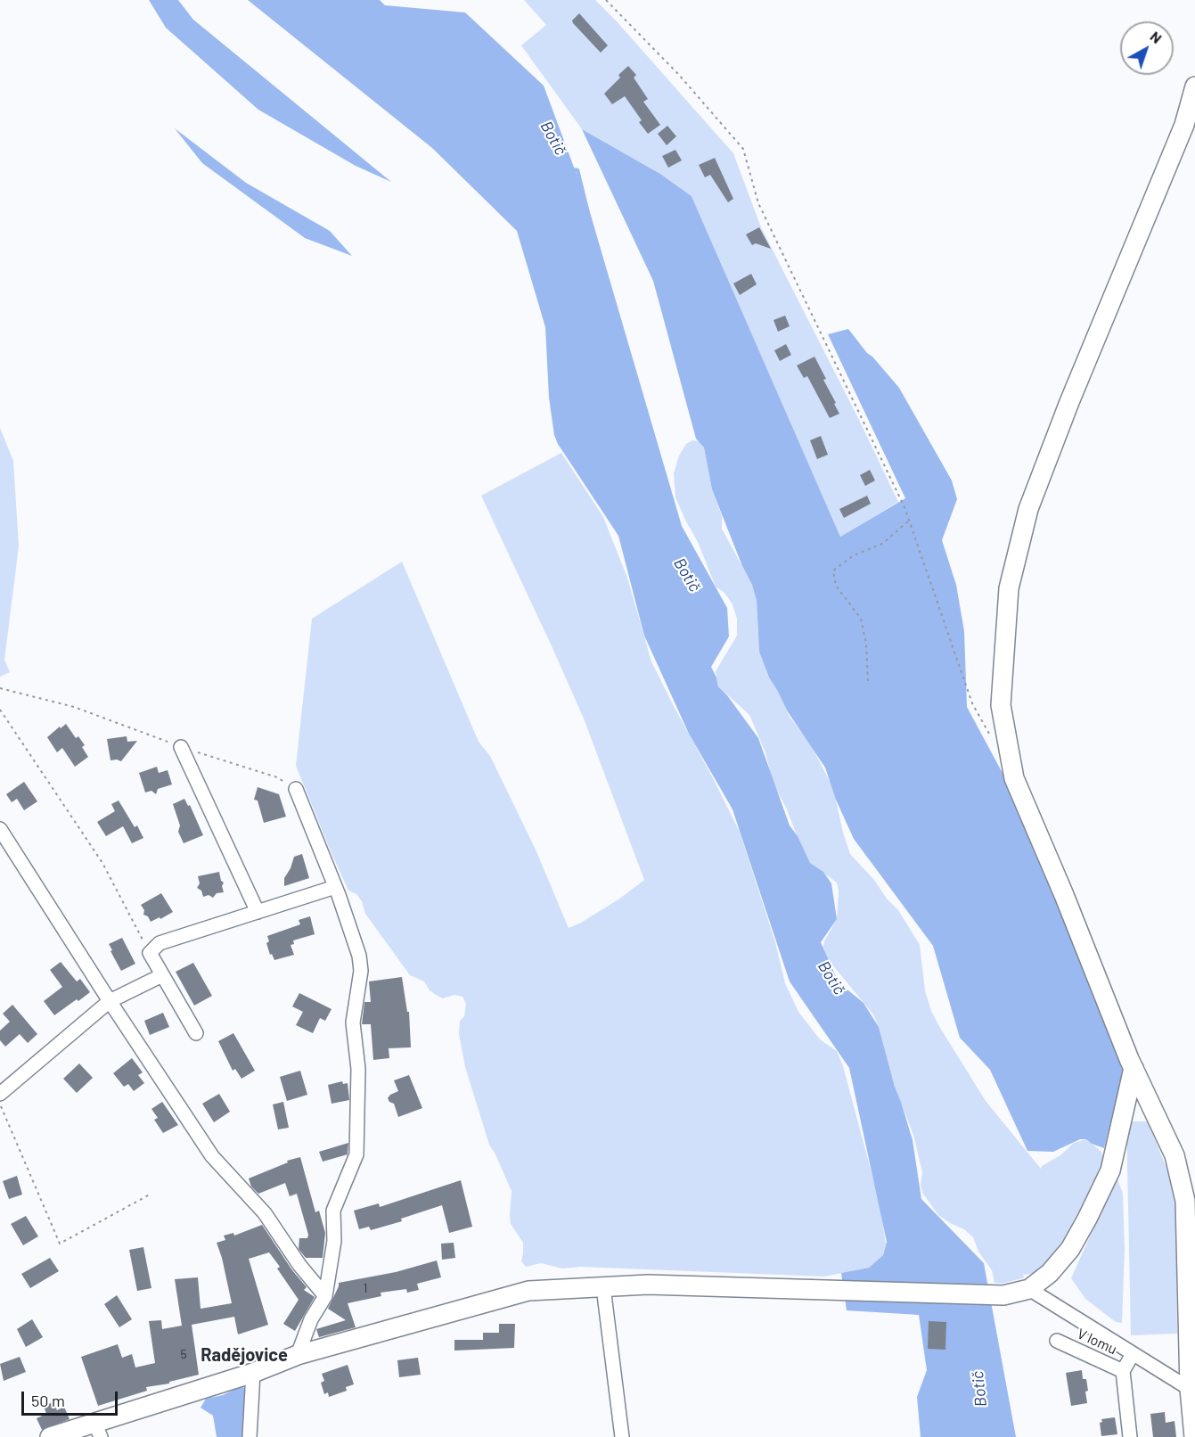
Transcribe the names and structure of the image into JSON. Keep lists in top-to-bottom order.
{
  "streets": {
    "street": ["V lomu"]
  },
  "districts": ["Radějovice"],
  "water": ["Botič"],
  "house_numbers": ["1", "5"],
  "scale_bar": "50 m",
  "north": "top right"
}
